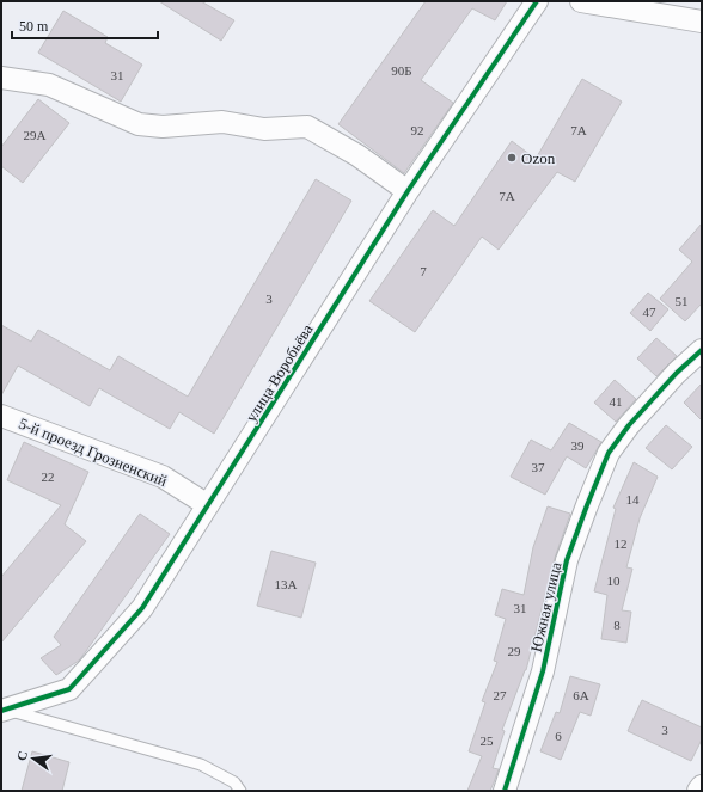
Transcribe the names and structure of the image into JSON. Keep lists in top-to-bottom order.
{
  "streets": {
    "street": ["улица Воробьёва", "5-й проезд Грозненский", "Южная улица"]
  },
  "crossings": [
    ["улица Воробьёва", "5-й проезд Грозненский"]
  ],
  "places": ["Ozon"],
  "house_numbers": [
    "90Б",
    "31",
    "92",
    "7А",
    "29А",
    "7А",
    "7",
    "3",
    "51",
    "47",
    "41",
    "39",
    "37",
    "22",
    "14",
    "12",
    "10",
    "13А",
    "31",
    "8",
    "29",
    "27",
    "6А",
    "3",
    "6",
    "25"
  ],
  "scale_bar": "50 m",
  "north": "left"
}
